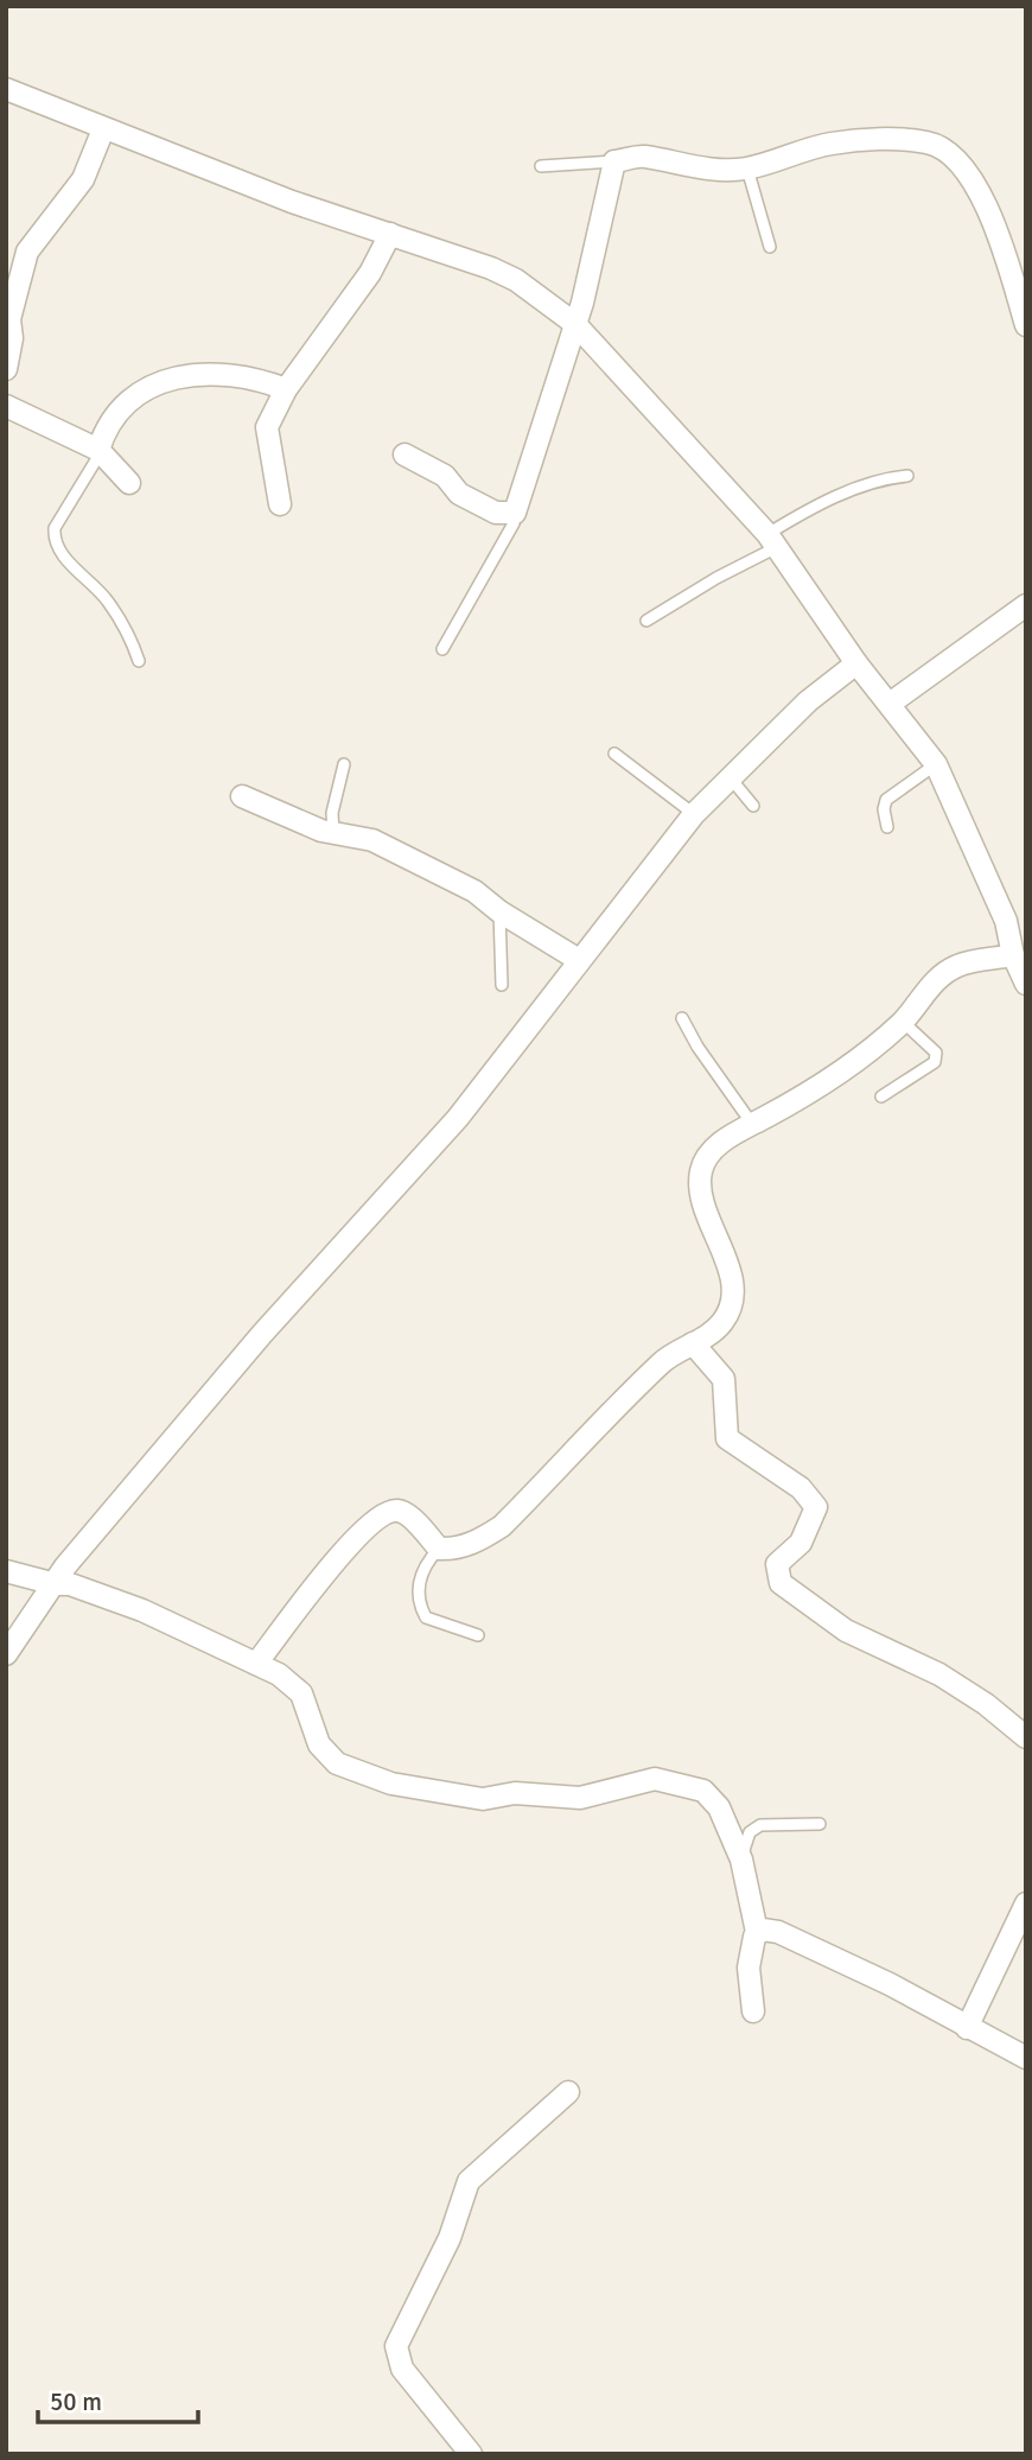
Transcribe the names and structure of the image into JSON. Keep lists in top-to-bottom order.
{
  "scale_bar": "50 m"
}
